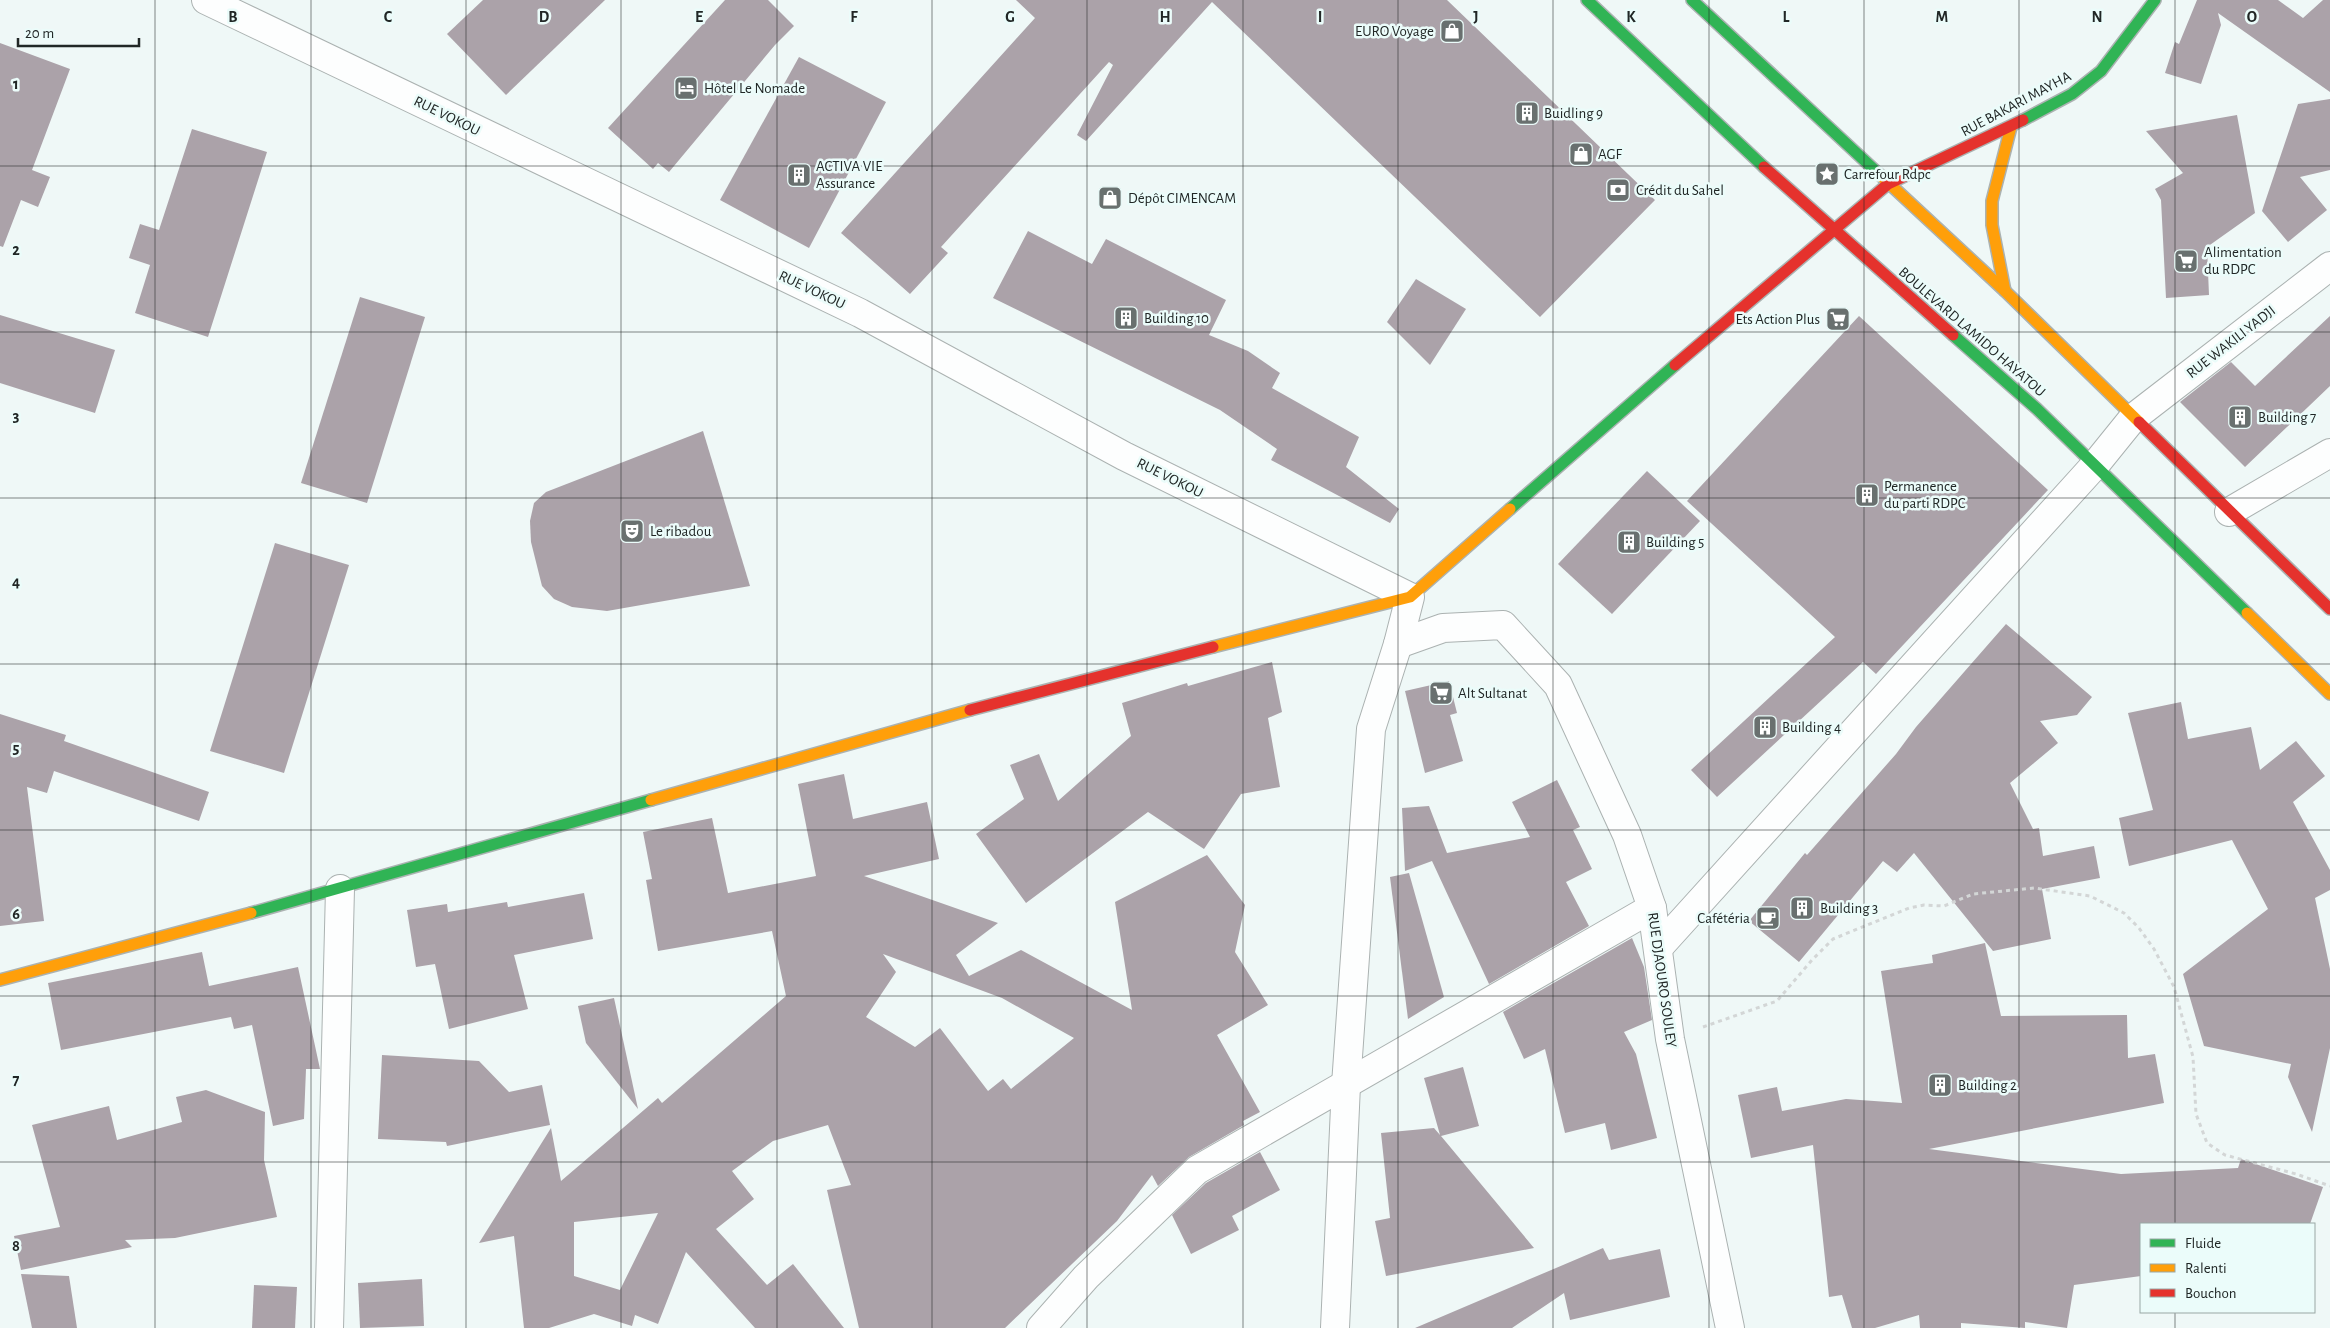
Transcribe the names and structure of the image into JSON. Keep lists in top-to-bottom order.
{
  "streets": {
    "street": [
      "RUE BAKARI MAYHA",
      "RUE VOKOU",
      "BOULEVARD LAMIDO HAYATOU",
      "RUE WAKILI YADJI",
      "RUE DJAOURO SOULEY"
    ]
  },
  "crossings": [
    ["RUE BAKARI MAYHA", "RUE VOKOU"],
    ["RUE BAKARI MAYHA", "BOULEVARD LAMIDO HAYATOU"],
    ["BOULEVARD LAMIDO HAYATOU", "RUE WAKILI YADJI"],
    ["RUE WAKILI YADJI", "RUE DJAOURO SOULEY"]
  ],
  "places": {
    "shop": ["EURO Voyage", "AGF", "Dépôt CIMENCAM"],
    "hotel": ["Hôtel Le Nomade"],
    "building": [
      "Buidling 9",
      "ACTIVA VIE Assurance",
      "Building 10",
      "Building 7",
      "Permanence du parti RDPC",
      "Building 5",
      "Building 4",
      "Building 3",
      "Building 2"
    ],
    "place": ["Carrefour Rdpc"],
    "bank": ["Crédit du Sahel"],
    "supermarket": ["Alimentation du RDPC", "Ets Action Plus", "Alt Sultanat"],
    "theatre": ["Le ribadou"],
    "cafe": ["Cafétéria"]
  },
  "legend": ["Fluide", "Ralenti", "Bouchon"],
  "scale_bar": "20 m",
  "grid": {
    "columns": [
      "B",
      "C",
      "D",
      "E",
      "F",
      "G",
      "H",
      "I",
      "J",
      "K",
      "L",
      "M",
      "N",
      "O"
    ],
    "rows": [
      "1",
      "2",
      "3",
      "4",
      "5",
      "6",
      "7",
      "8"
    ]
  }
}
